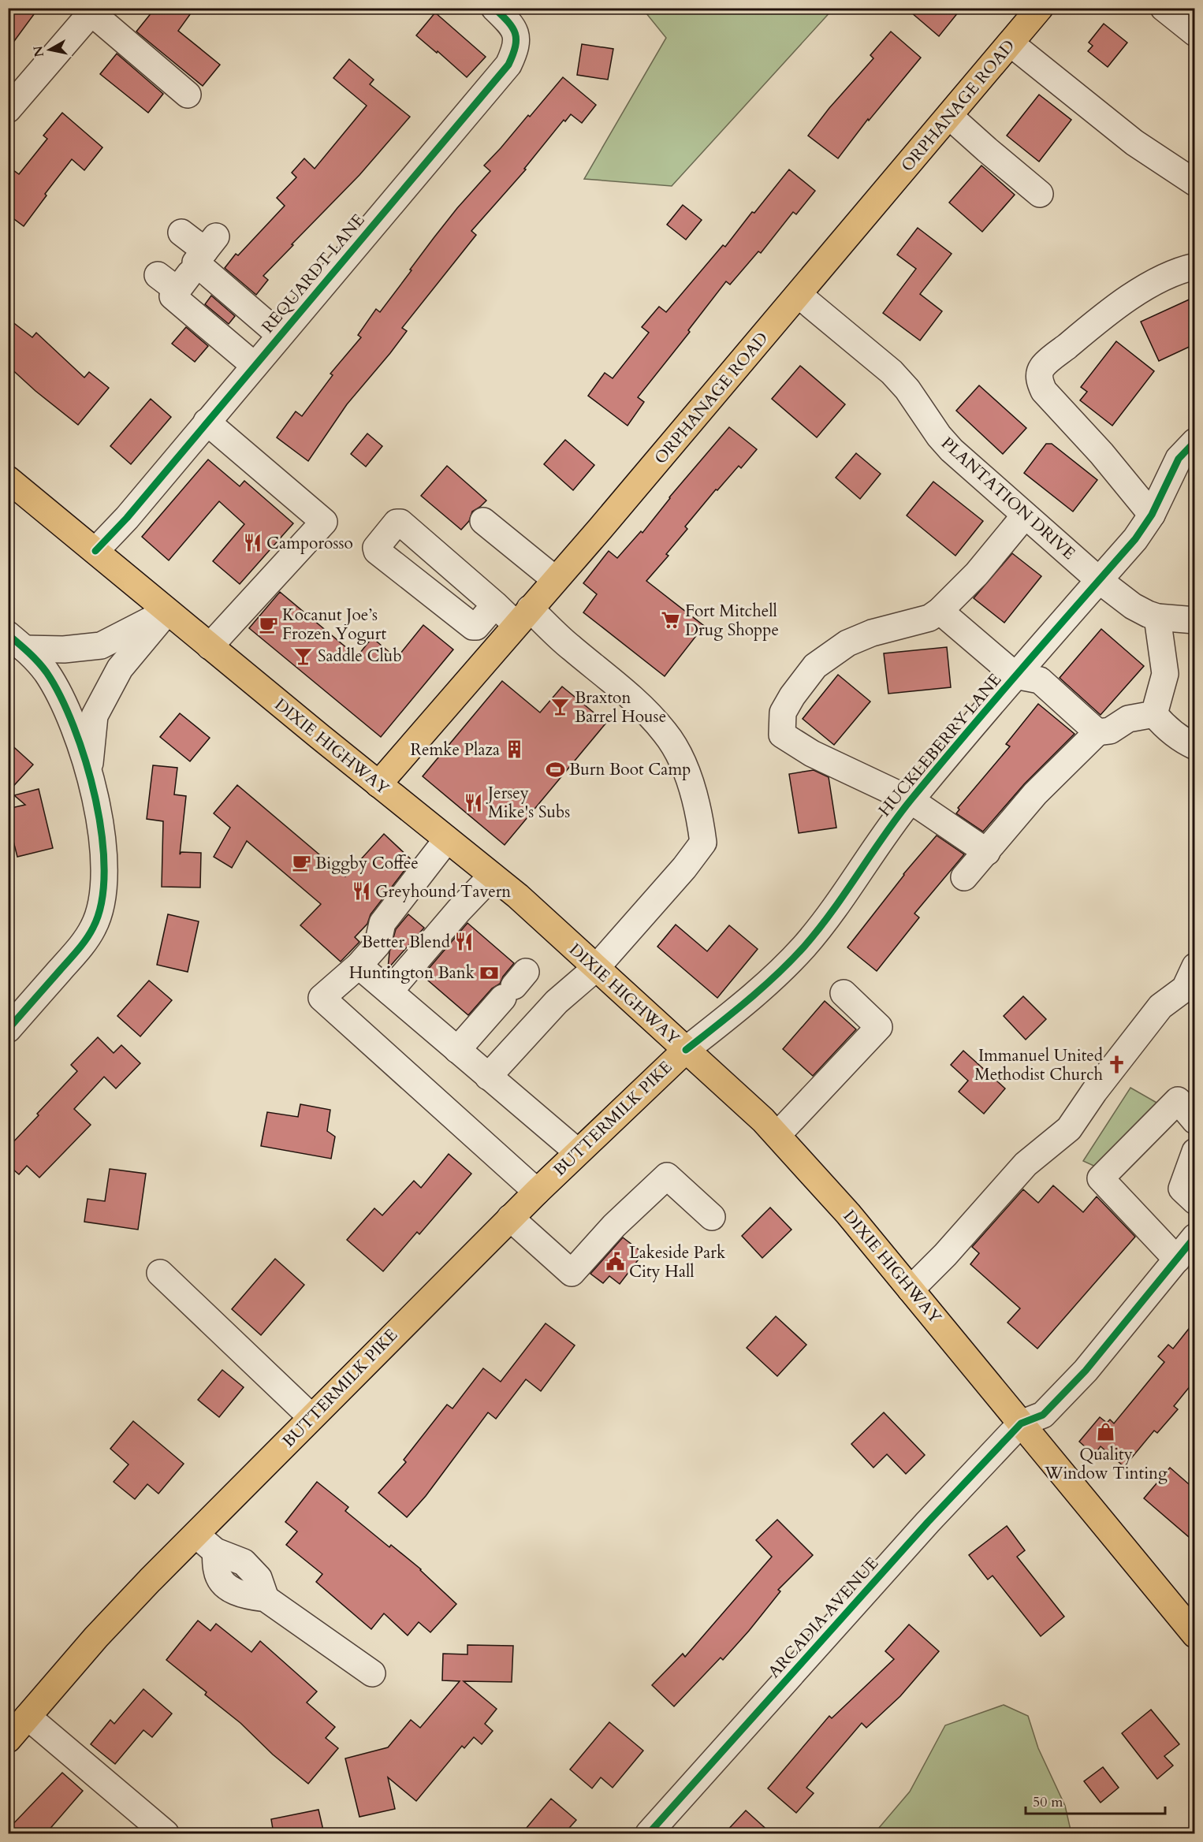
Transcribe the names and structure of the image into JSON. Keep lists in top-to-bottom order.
{
  "streets": {
    "main road": ["ORPHANAGE ROAD", "DIXIE HIGHWAY", "BUTTERMILK PIKE"],
    "street": [
      "REQUARDT LANE",
      "PLANTATION DRIVE",
      "HUCKLEBERRY LANE",
      "ARCADIA AVENUE"
    ]
  },
  "crossings": [
    ["ORPHANAGE ROAD", "PLANTATION DRIVE"],
    ["ORPHANAGE ROAD", "DIXIE HIGHWAY"],
    ["REQUARDT LANE", "DIXIE HIGHWAY"],
    ["PLANTATION DRIVE", "HUCKLEBERRY LANE"],
    ["HUCKLEBERRY LANE", "DIXIE HIGHWAY"],
    ["HUCKLEBERRY LANE", "BUTTERMILK PIKE"],
    ["DIXIE HIGHWAY", "BUTTERMILK PIKE"],
    ["DIXIE HIGHWAY", "ARCADIA AVENUE"]
  ],
  "places": {
    "restaurant": [
      "Camporosso",
      "Jersey Mike's Subs",
      "Greyhound Tavern",
      "Better Blend"
    ],
    "supermarket": ["Fort Mitchell Drug Shoppe"],
    "cafe": ["Kocanut Joe’s Frozen Yogurt", "Biggby Coffee"],
    "bar": ["Saddle Club", "Braxton Barrel House"],
    "building": ["Remke Plaza"],
    "sports": ["Burn Boot Camp"],
    "bank": ["Huntington Bank"],
    "church": ["Immanuel United Methodist Church"],
    "public building": ["Lakeside Park City Hall"],
    "shop": ["Quality Window Tinting"]
  },
  "scale_bar": "50 m",
  "north": "left"
}
